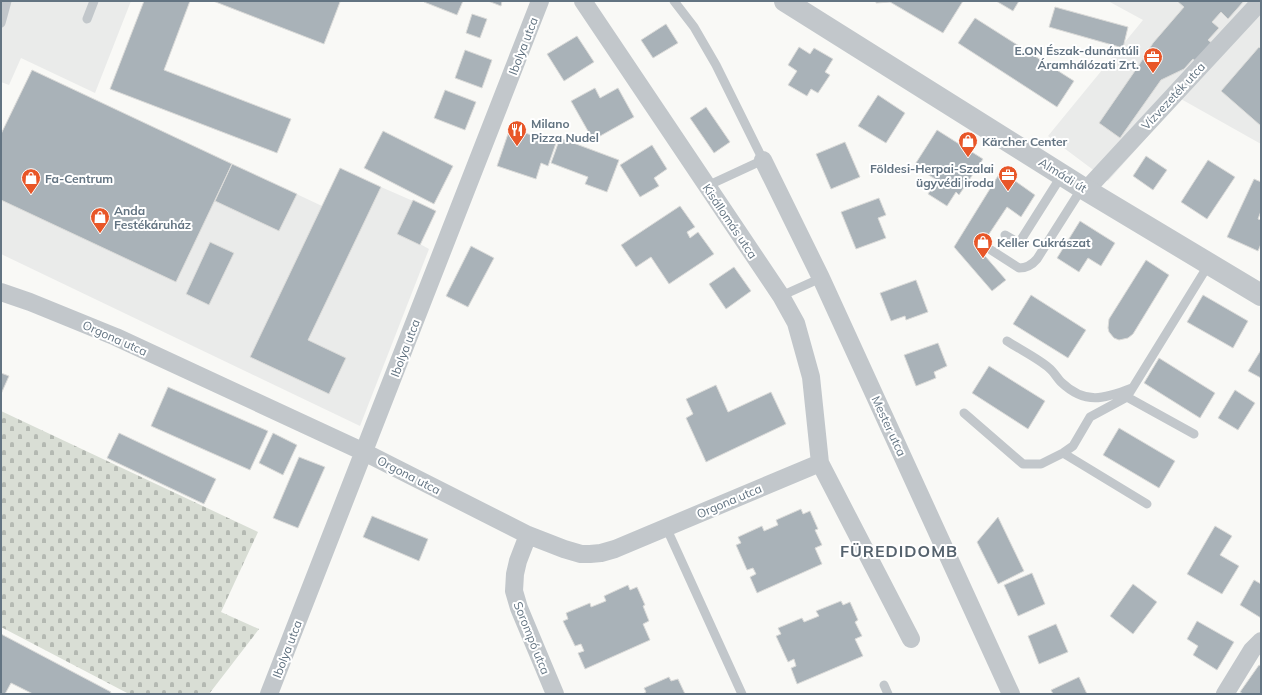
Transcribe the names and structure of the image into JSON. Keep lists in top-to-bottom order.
{
  "streets": {
    "street": [
      "Ibolya utca",
      "Vízvezeték utca",
      "Almádi út",
      "Kisállomás utca",
      "Orgona utca",
      "Mester utca",
      "Sorompó utca"
    ]
  },
  "crossings": [
    ["Ibolya utca", "Orgona utca"],
    ["Vízvezeték utca", "Almádi út"],
    ["Kisállomás utca", "Orgona utca"],
    ["Orgona utca", "Sorompó utca"]
  ],
  "districts": ["FÜREDIDOMB"],
  "places": {
    "office": ["E.ON Észak-dunántúli Áramhálózati Zrt.", "Földesi-Herpai-Szalai ügyvédi iroda"],
    "restaurant": ["Milano Pizza Nudel"],
    "shop": [
      "Kärcher Center",
      "Fa-Centrum",
      "Anda Festékáruház",
      "Keller Cukrászat"
    ]
  }
}
